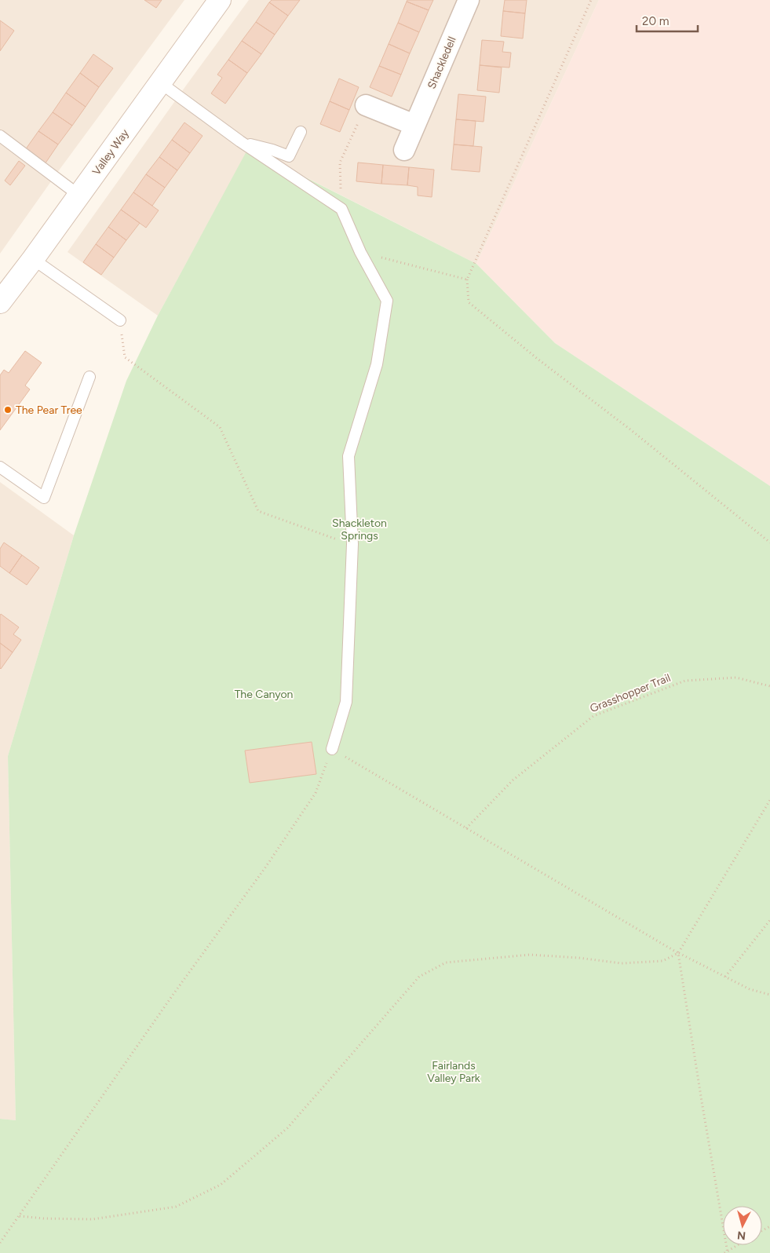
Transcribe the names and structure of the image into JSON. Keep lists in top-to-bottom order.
{
  "streets": {
    "street": ["Shackledell", "Valley Way"],
    "path": ["Grasshopper Trail"]
  },
  "parks": ["Shackleton Springs", "The Canyon", "Fairlands Valley Park"],
  "places": ["The Pear Tree"],
  "scale_bar": "20 m",
  "north": "bottom"
}
